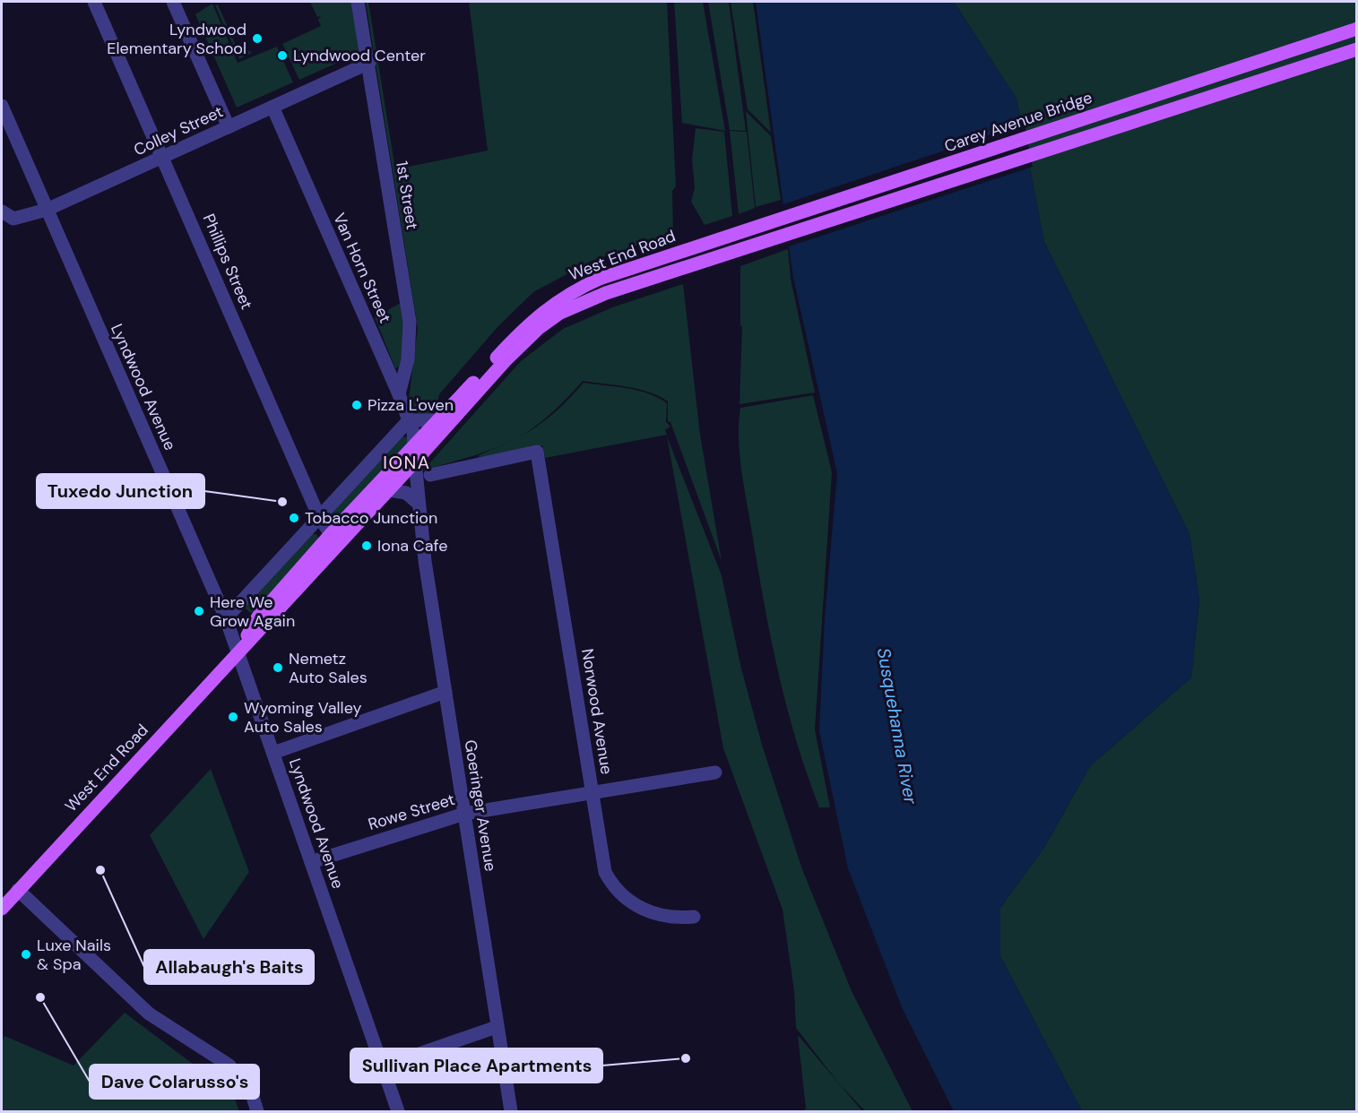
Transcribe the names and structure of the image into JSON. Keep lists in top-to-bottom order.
{
  "streets": {
    "main road": ["Carey Avenue Bridge", "West End Road"],
    "street": [
      "Colley Street",
      "1st Street",
      "Phillips Street",
      "Van Horn Street",
      "Lyndwood Avenue",
      "Norwood Avenue",
      "Goeringer Avenue",
      "Rowe Street"
    ]
  },
  "crossings": [
    ["Carey Avenue Bridge", "West End Road"],
    ["Colley Street", "1st Street"],
    ["Colley Street", "Phillips Street"],
    ["Colley Street", "Van Horn Street"],
    ["Colley Street", "Lyndwood Avenue"],
    ["1st Street", "Van Horn Street"],
    ["West End Road", "Phillips Street"],
    ["West End Road", "Van Horn Street"],
    ["West End Road", "Lyndwood Avenue"],
    ["West End Road", "Goeringer Avenue"],
    ["Lyndwood Avenue", "Rowe Street"],
    ["Norwood Avenue", "Rowe Street"],
    ["Goeringer Avenue", "Rowe Street"]
  ],
  "districts": ["IONA"],
  "water": ["Susquehanna River"],
  "places": [
    "Lyndwood Elementary School",
    "Lyndwood Center",
    "Pizza L'oven",
    "Tuxedo Junction",
    "Tobacco Junction",
    "Iona Cafe",
    "Here We Grow Again",
    "Nemetz Auto Sales",
    "Wyoming Valley Auto Sales",
    "Allabaugh's Baits",
    "Luxe Nails & Spa",
    "Dave Colarusso's",
    "Sullivan Place Apartments"
  ]
}
